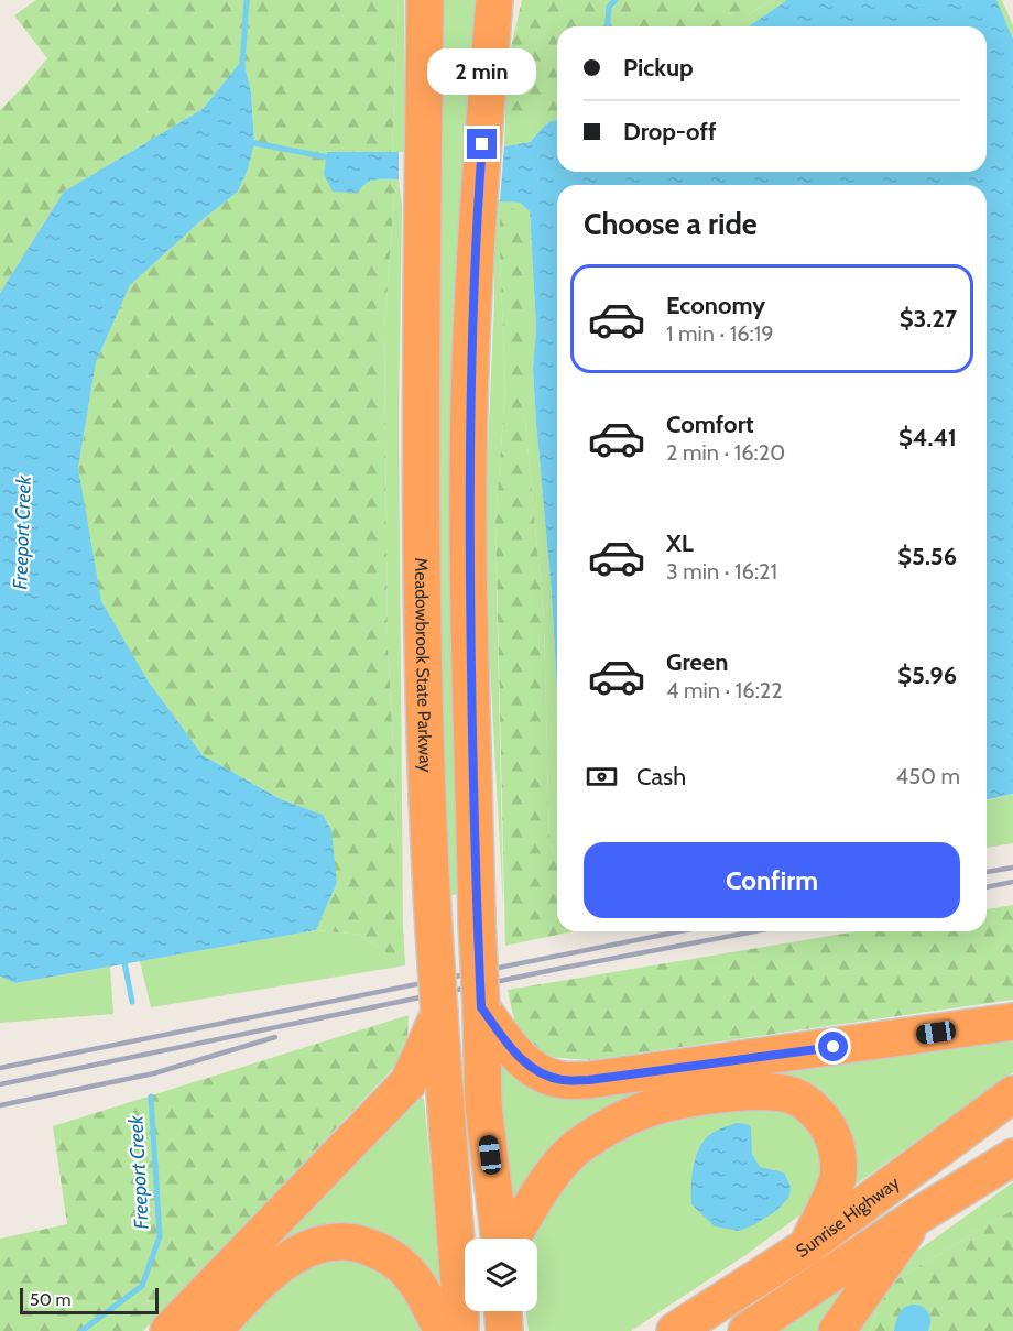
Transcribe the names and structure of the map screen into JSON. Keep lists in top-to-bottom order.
{
  "streets": {
    "highway": ["Meadowbrook State Parkway", "Sunrise Highway"]
  },
  "water": ["Freeport Creek"],
  "scale_bar": "50 m",
  "page": {
    "banner": ["Pickup", "Drop-off"],
    "bubble": "2 min",
    "heading": "Choose a ride",
    "list": [
      {
        "name": "Economy",
        "note": "1 min · 16:19",
        "value": "$3.27"
      },
      {
        "name": "Comfort",
        "note": "2 min · 16:20",
        "value": "$4.41"
      },
      {
        "name": "XL",
        "note": "3 min · 16:21",
        "value": "$5.56"
      },
      {
        "name": "Green",
        "note": "4 min · 16:22",
        "value": "$5.96"
      }
    ],
    "pay": ["Cash", "450 m"],
    "buttons": "Confirm",
    "scale": "50 m"
  }
}
